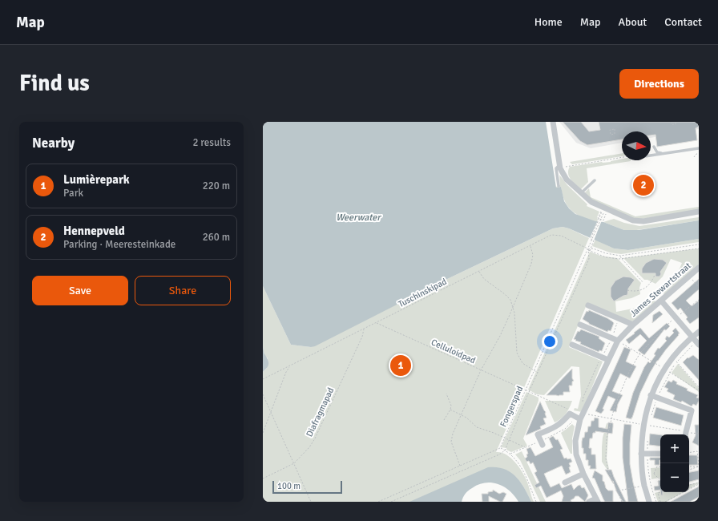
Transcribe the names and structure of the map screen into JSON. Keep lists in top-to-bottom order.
{
  "streets": {
    "street": ["James Stewartstraat"],
    "path": [
      "Tuschinskipad",
      "Celluloidpad",
      "Fongerspad",
      "Diafragmapad"
    ]
  },
  "crossings": [
    ["James Stewartstraat", "Tuschinskipad"],
    ["Tuschinskipad", "Celluloidpad"],
    ["Tuschinskipad", "Fongerspad"],
    ["Tuschinskipad", "Diafragmapad"],
    ["Celluloidpad", "Fongerspad"]
  ],
  "water": ["Weerwater"],
  "scale_bar": "100 m",
  "north": "right",
  "page": {
    "header": "Map",
    "nav": [
      "Home",
      "Map",
      "About",
      "Contact"
    ],
    "buttons": [
      "Directions",
      ["Save", "Share"]
    ],
    "title": "Find us",
    "heading": ["Nearby", "2 results"],
    "list": [
      {
        "mark": "1",
        "name": "Lumièrepark",
        "note": "Park",
        "value": "220 m"
      },
      {
        "mark": "2",
        "name": "Hennepveld",
        "note": "Parking · Meeresteinkade",
        "value": "260 m"
      }
    ],
    "pins": ["2", "1"],
    "map_buttons": ["+", "−"],
    "scale": "100 m"
  }
}
